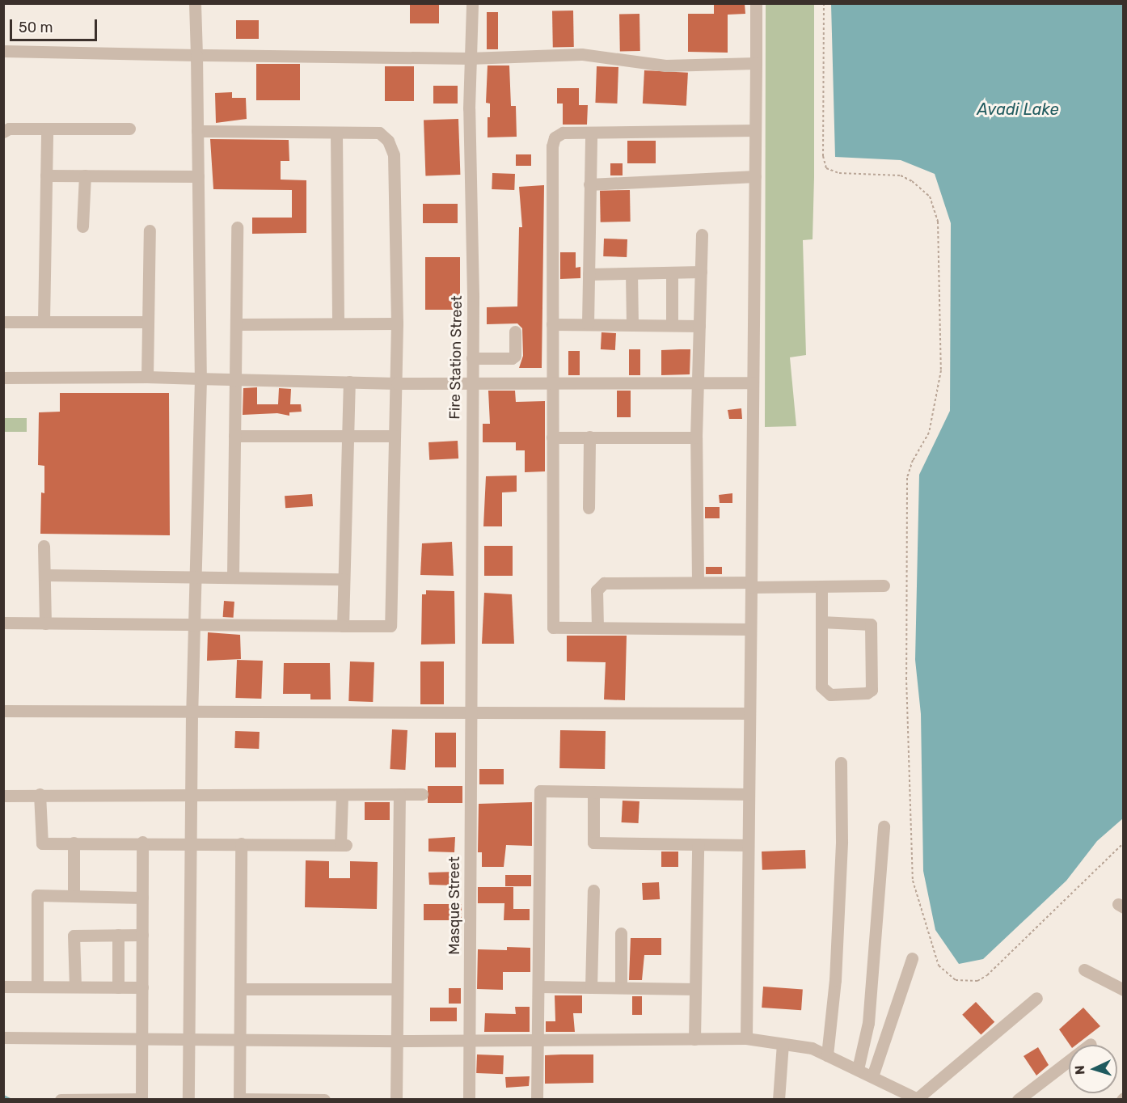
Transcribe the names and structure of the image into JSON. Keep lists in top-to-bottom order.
{
  "streets": {
    "street": ["Fire Station Street", "Masque Street"]
  },
  "crossings": [
    ["Fire Station Street", "Masque Street"]
  ],
  "water": ["Avadi Lake"],
  "scale_bar": "50 m",
  "north": "left"
}
